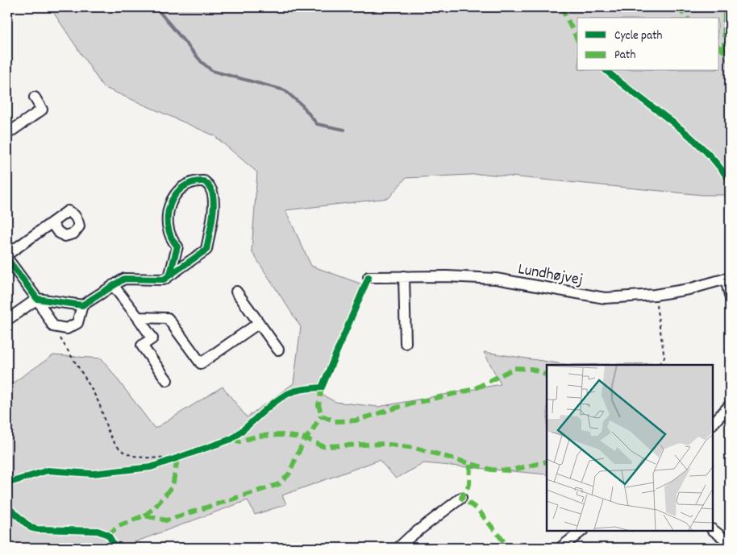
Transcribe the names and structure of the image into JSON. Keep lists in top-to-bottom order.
{
  "streets": {
    "street": ["Lundhøjvej"]
  },
  "legend": ["Cycle path", "Path"]
}
